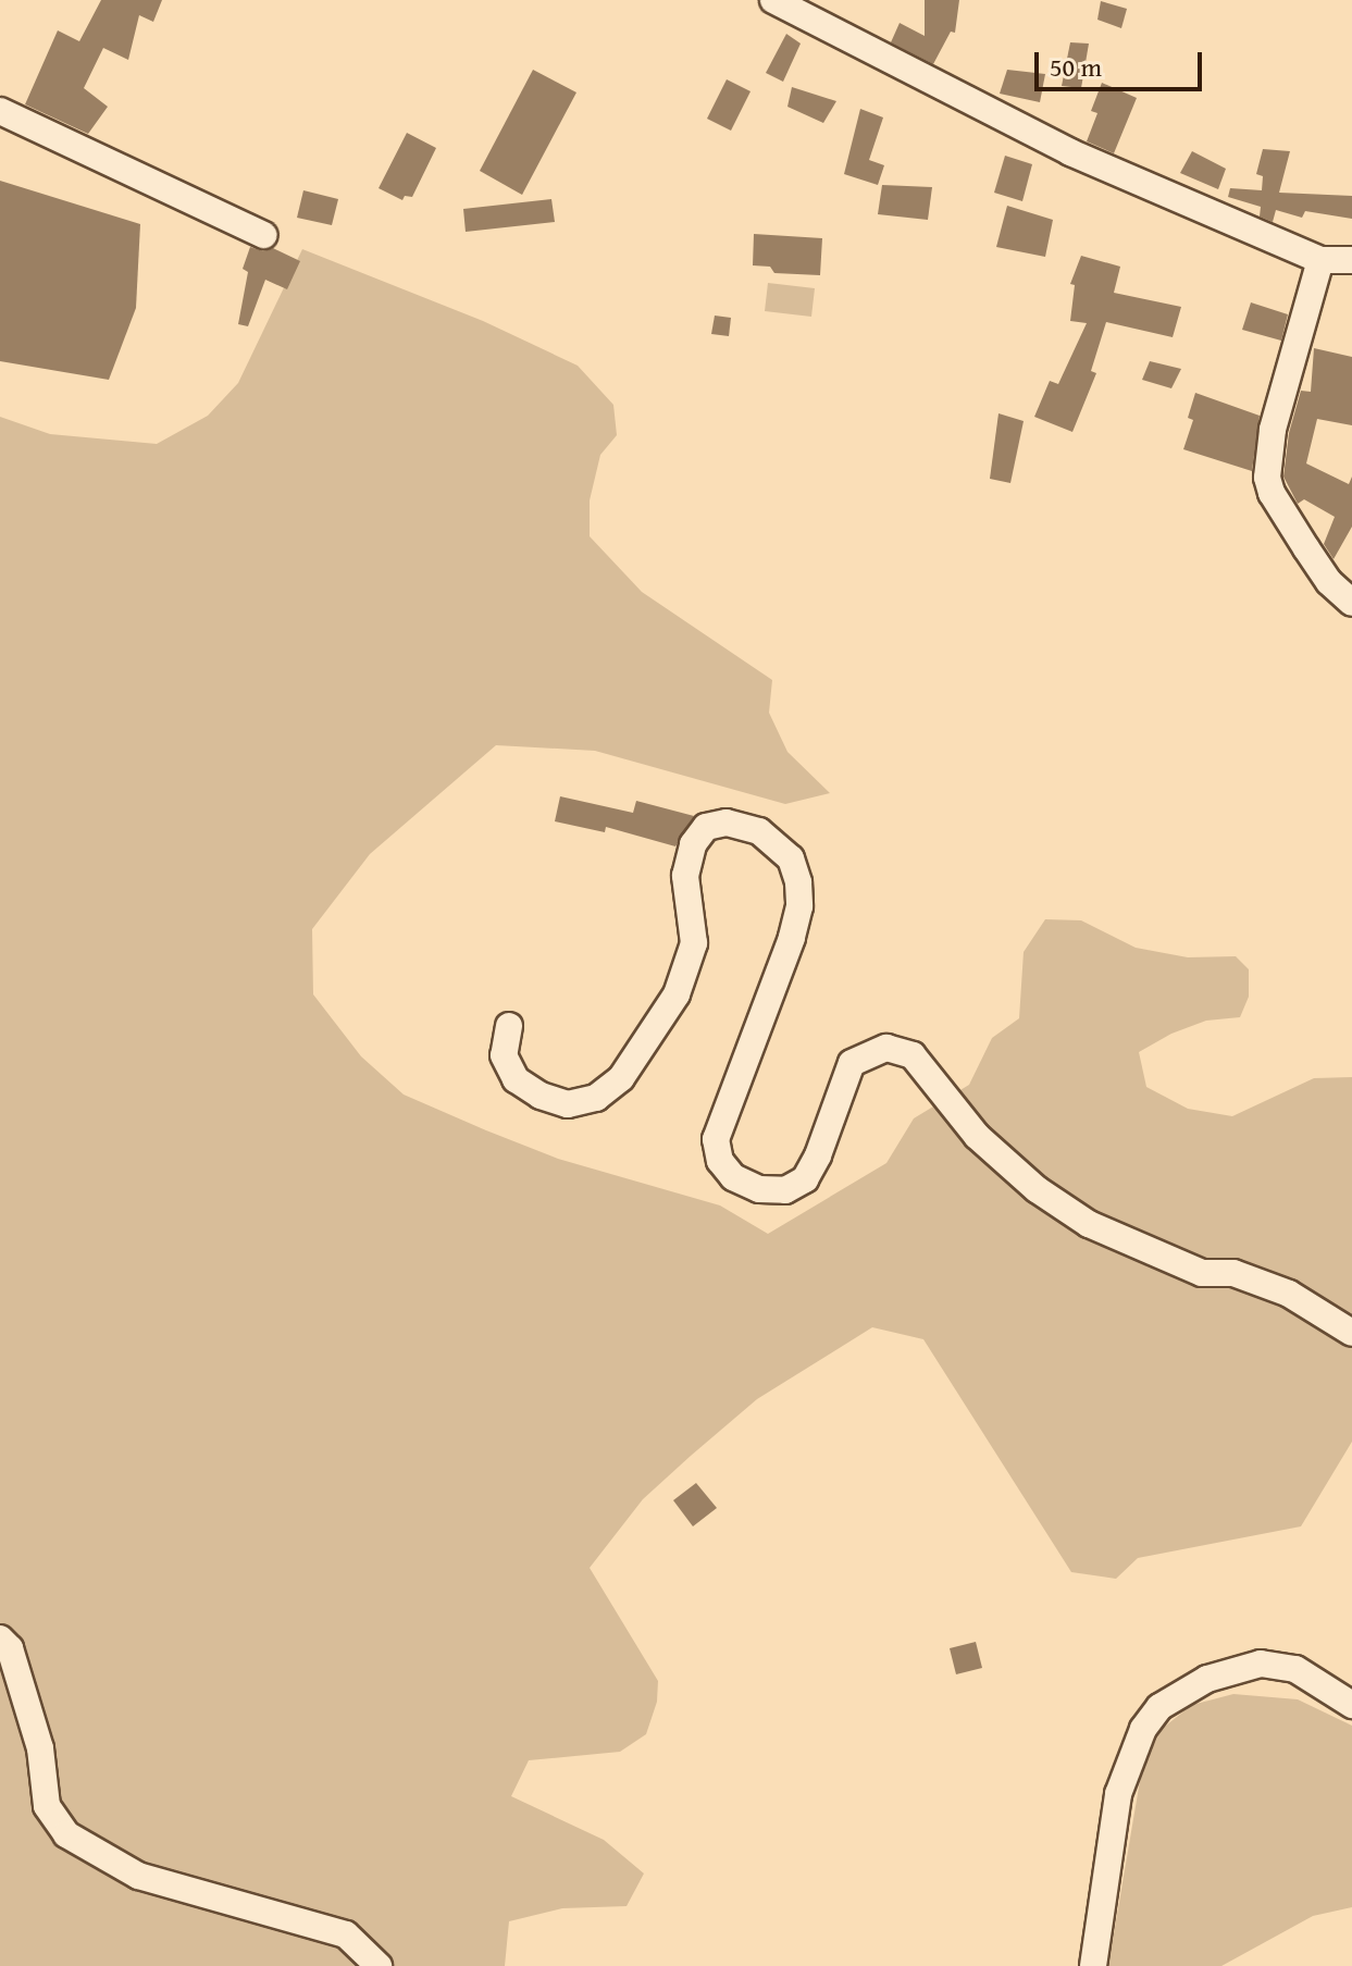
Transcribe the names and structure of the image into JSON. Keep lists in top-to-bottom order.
{
  "scale_bar": "50 m"
}
